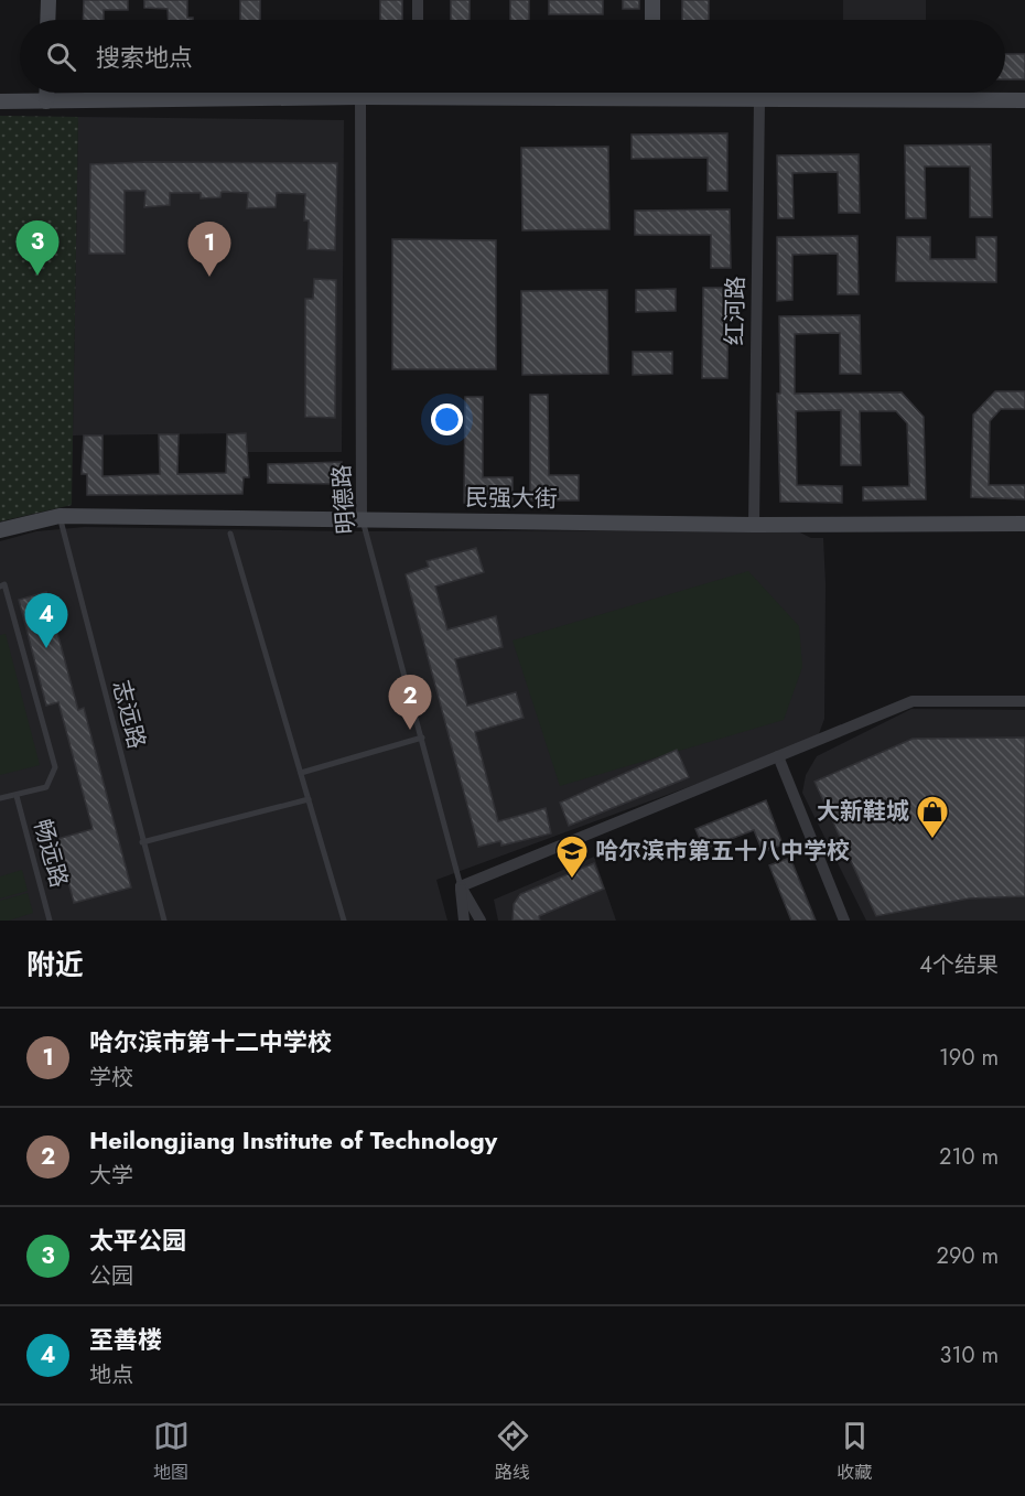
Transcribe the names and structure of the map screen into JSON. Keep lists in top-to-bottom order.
{
  "streets": {
    "main road": ["民强大街"],
    "street": ["红河路", "明德路"],
    "lane": ["志远路", "畅远路"]
  },
  "crossings": [
    ["红河路", "民强大街"],
    ["民强大街", "明德路"],
    ["民强大街", "志远路"]
  ],
  "places": {
    "shop": ["大新鞋城"],
    "school or university": ["哈尔滨市第五十八中学校"]
  },
  "page": {
    "search": "搜索地点",
    "pins": [
      "3",
      "1",
      "4",
      "2"
    ],
    "heading": ["附近", "4个结果"],
    "list": [
      {
        "mark": "1",
        "name": "哈尔滨市第十二中学校",
        "note": "学校",
        "value": "190 m"
      },
      {
        "mark": "2",
        "name": "Heilongjiang Institute of Technology",
        "note": "大学",
        "value": "210 m"
      },
      {
        "mark": "3",
        "name": "太平公园",
        "note": "公园",
        "value": "290 m"
      },
      {
        "mark": "4",
        "name": "至善楼",
        "note": "地点",
        "value": "310 m"
      }
    ],
    "nav": ["地图", "路线", "收藏"]
  }
}
